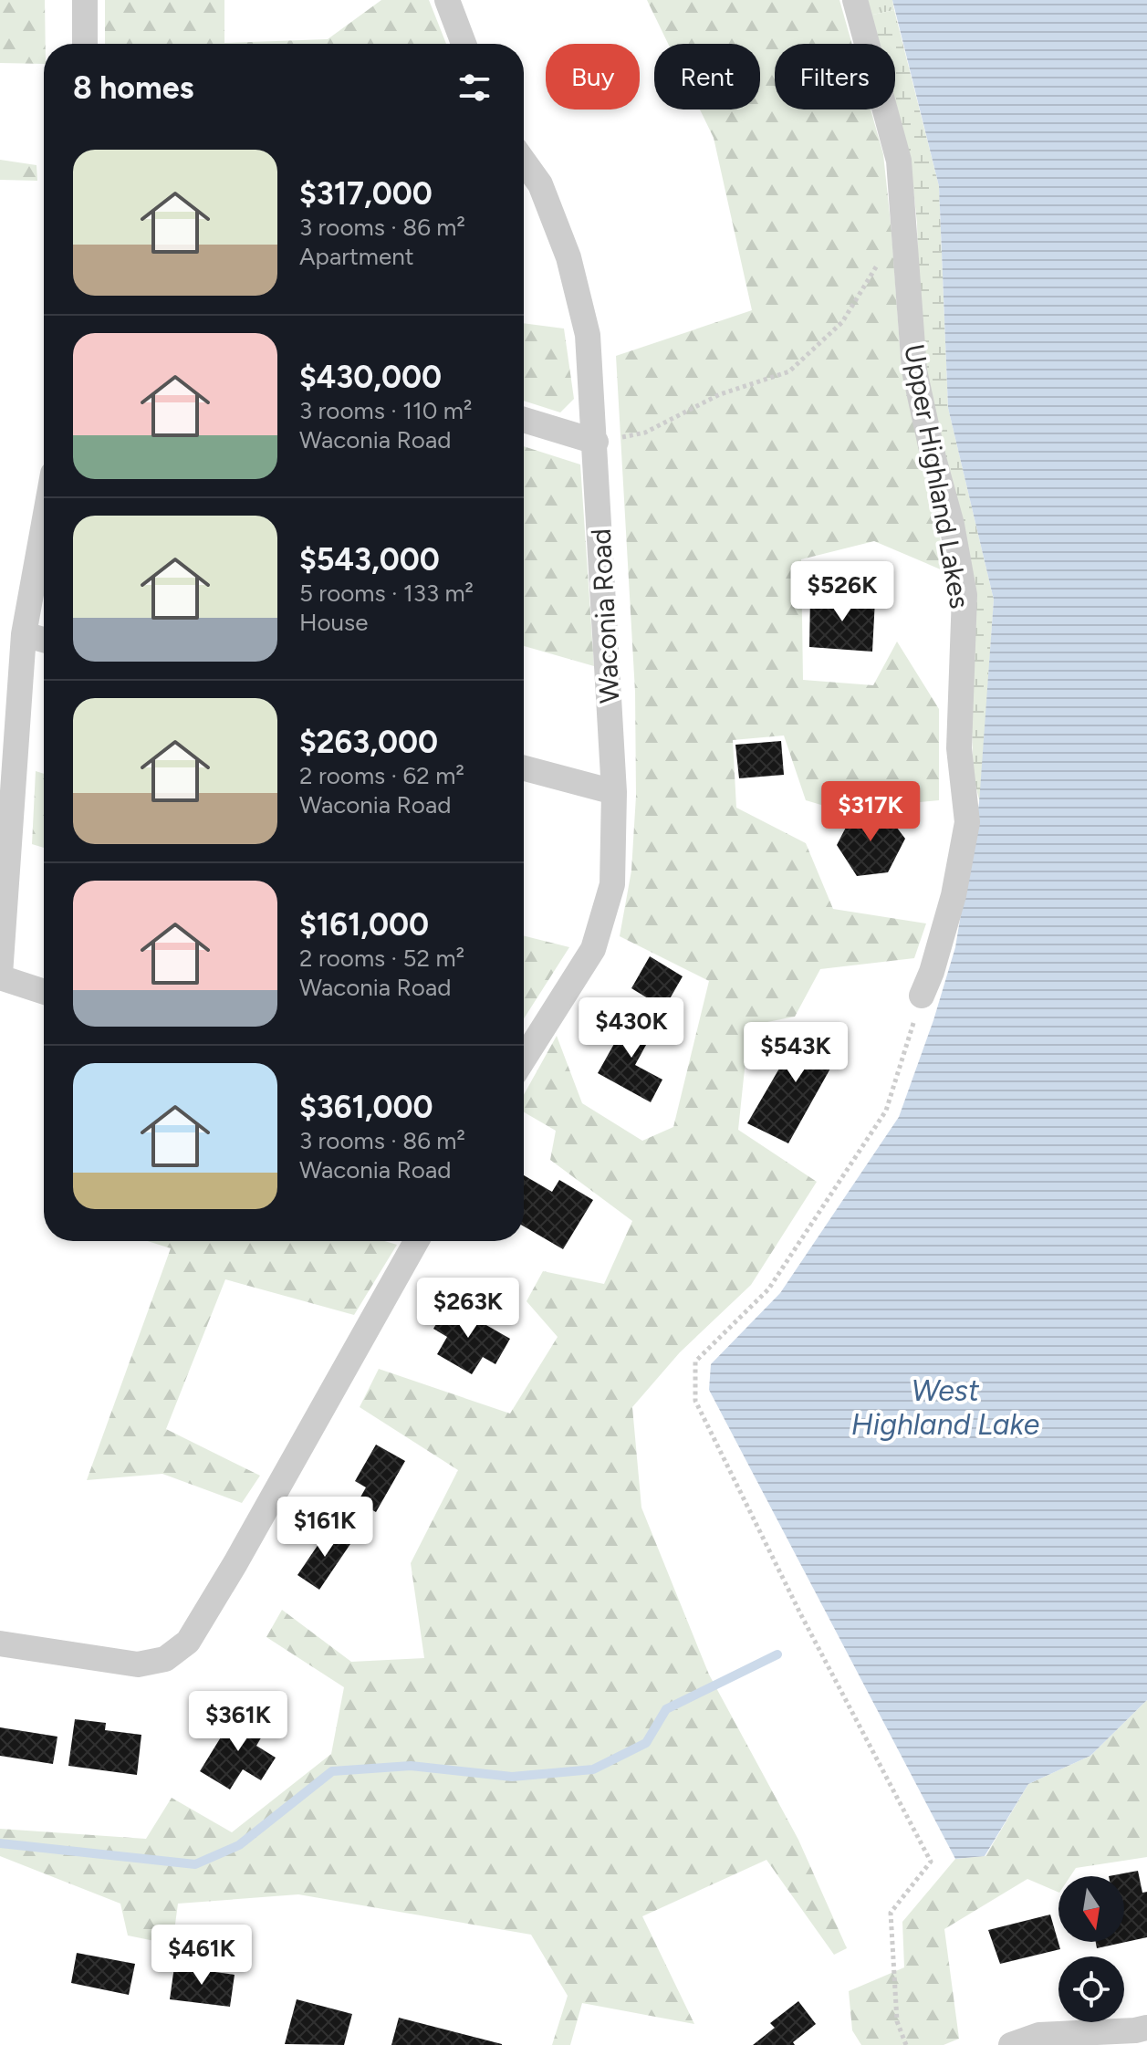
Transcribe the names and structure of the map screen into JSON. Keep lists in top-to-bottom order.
{
  "streets": {
    "street": ["Upper Highland Lakes", "Waconia Road"]
  },
  "water": ["West Highland Lake"],
  "north": "bottom",
  "page": {
    "chip": ["Buy", "Rent", "Filters"],
    "heading": "8 homes",
    "list": [
      {
        "name": "$317,000",
        "note": "3 rooms · 86 m² · Apartment"
      },
      {
        "name": "$430,000",
        "note": "3 rooms · 110 m² · Waconia Road"
      },
      {
        "name": "$543,000",
        "note": "5 rooms · 133 m² · House"
      },
      {
        "name": "$263,000",
        "note": "2 rooms · 62 m² · Waconia Road"
      },
      {
        "name": "$161,000",
        "note": "2 rooms · 52 m² · Waconia Road"
      },
      {
        "name": "$361,000",
        "note": "3 rooms · 86 m² · Waconia Road"
      }
    ],
    "price": [
      "$526K",
      "$317K",
      "$430K",
      "$543K",
      "$263K",
      "$161K",
      "$361K",
      "$461K"
    ]
  }
}
